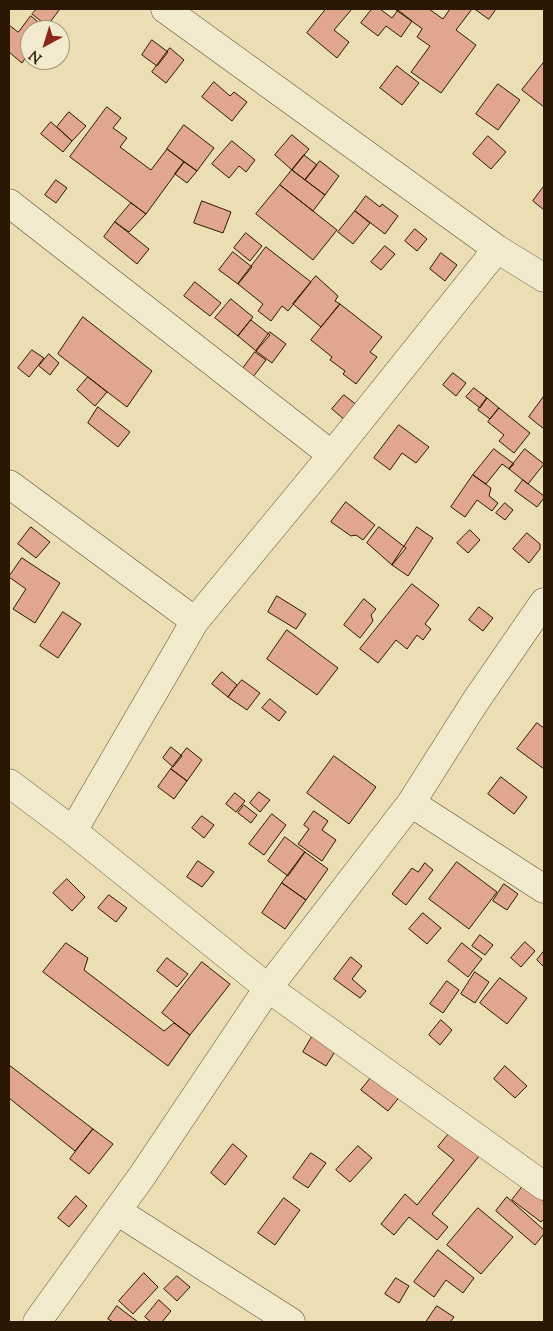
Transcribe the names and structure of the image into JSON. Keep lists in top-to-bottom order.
{
  "north": "bottom left"
}
